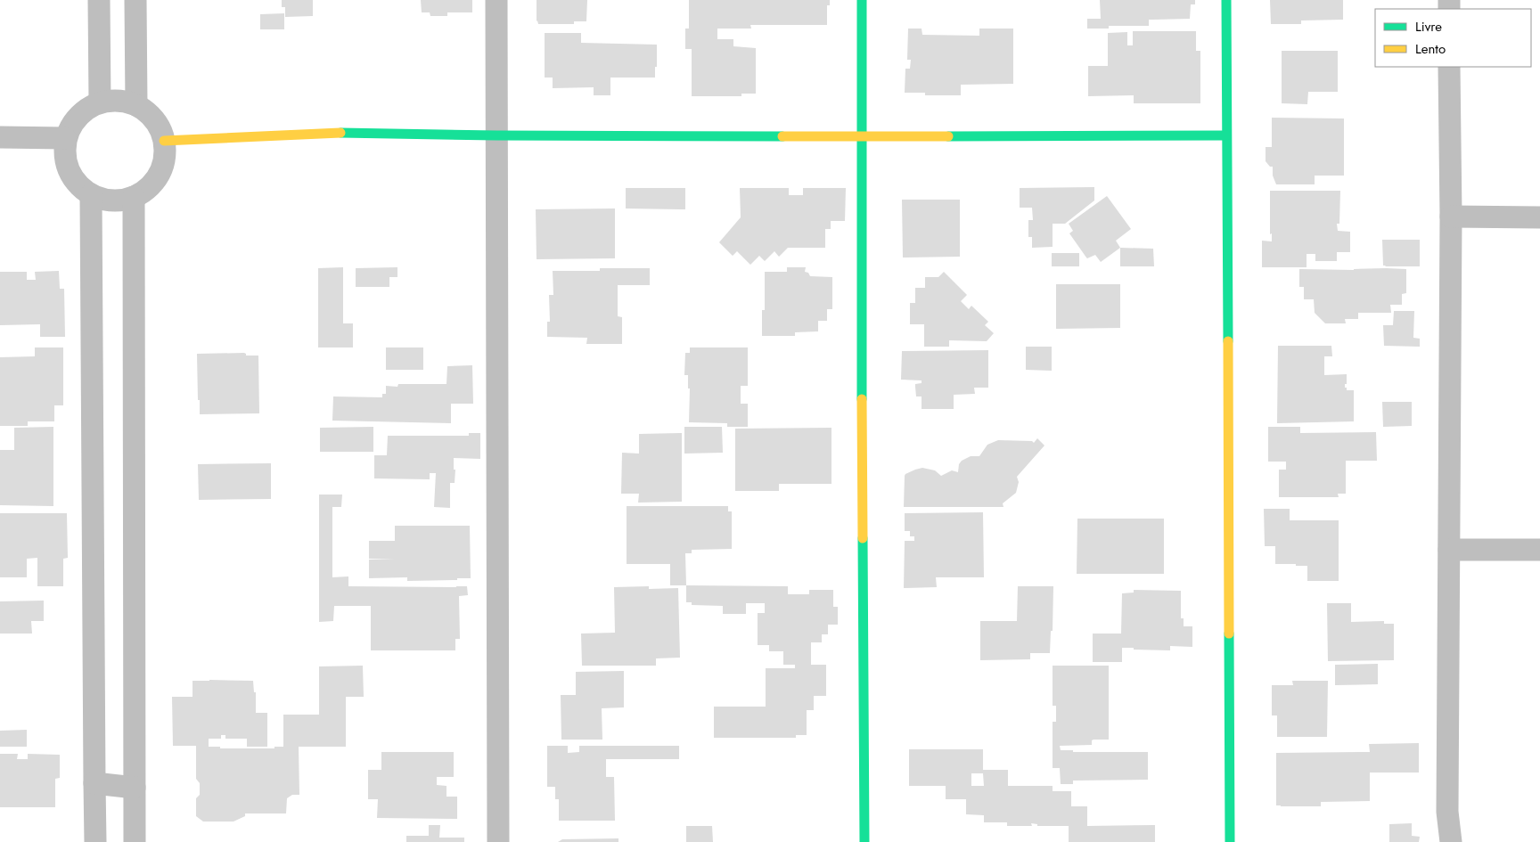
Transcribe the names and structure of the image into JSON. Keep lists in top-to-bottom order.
{
  "legend": ["Livre", "Lento"]
}
